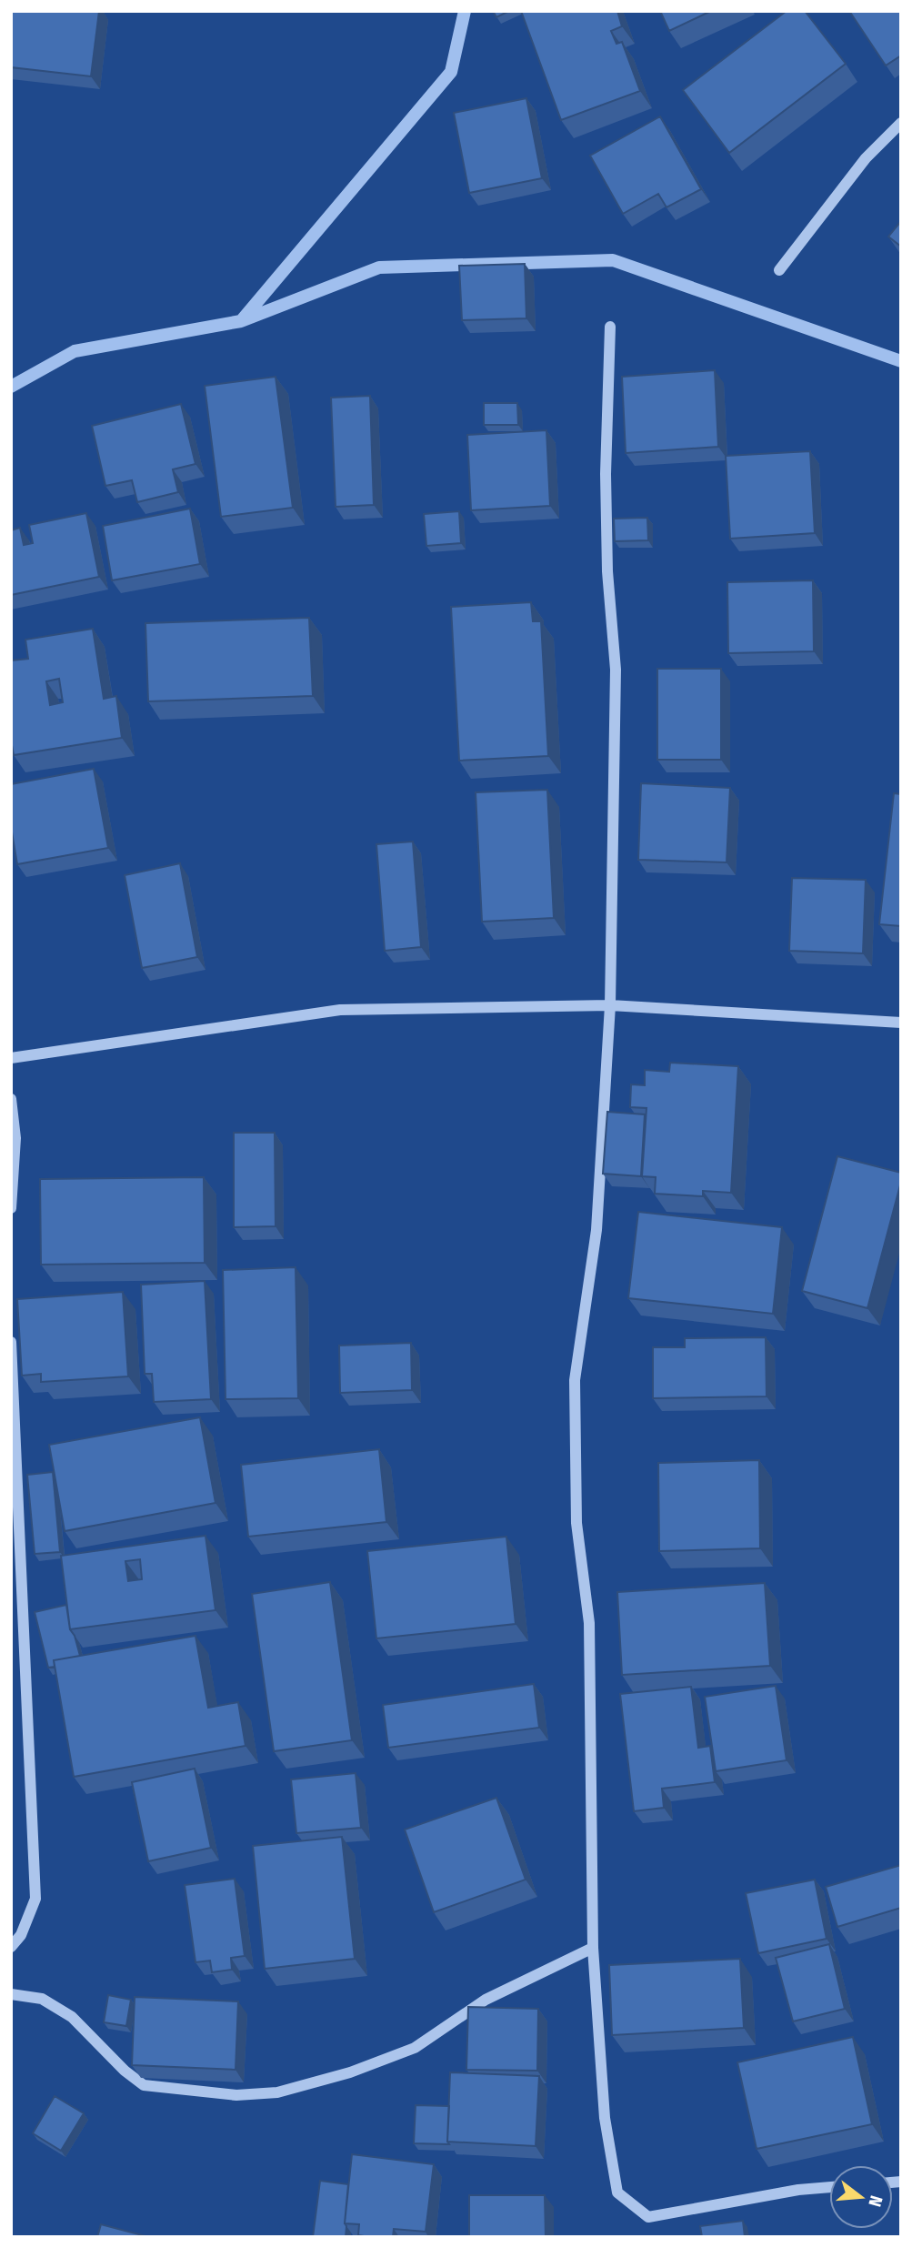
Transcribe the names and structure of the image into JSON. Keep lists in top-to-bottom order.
{
  "north": "right"
}
